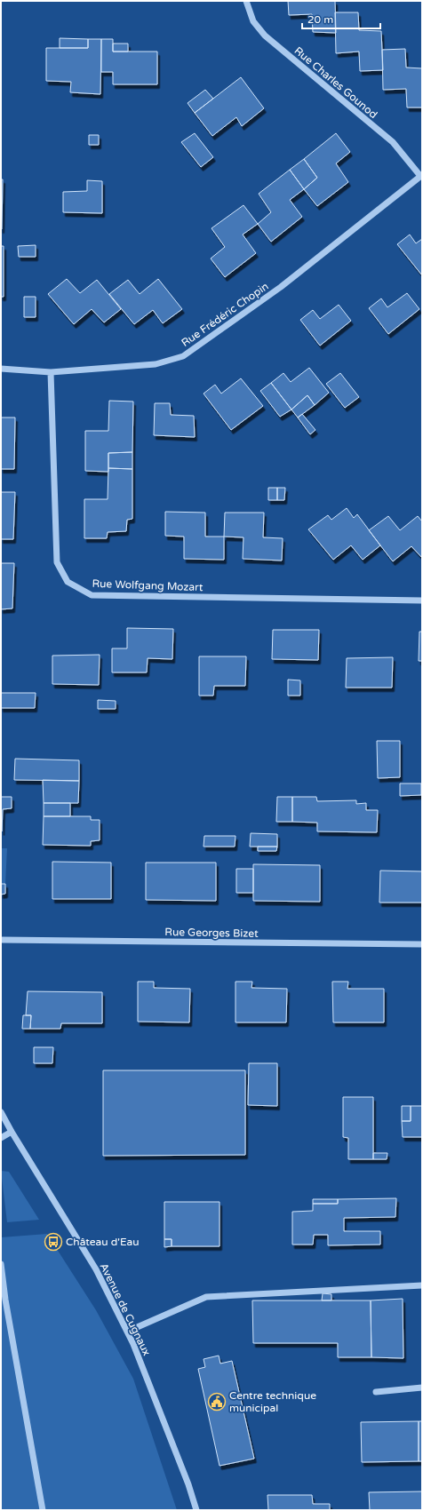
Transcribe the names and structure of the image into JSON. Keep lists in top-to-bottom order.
{
  "streets": {
    "street": [
      "Rue Charles Gounod",
      "Rue Frédéric Chopin",
      "Rue Wolfgang Mozart",
      "Rue Georges Bizet",
      "Avenue de Cugnaux"
    ]
  },
  "crossings": [
    ["Rue Charles Gounod", "Rue Frédéric Chopin"],
    ["Rue Frédéric Chopin", "Rue Wolfgang Mozart"]
  ],
  "places": {
    "bus stop": ["Château d'Eau"],
    "public building": ["Centre technique municipal"]
  },
  "scale_bar": "20 m"
}
